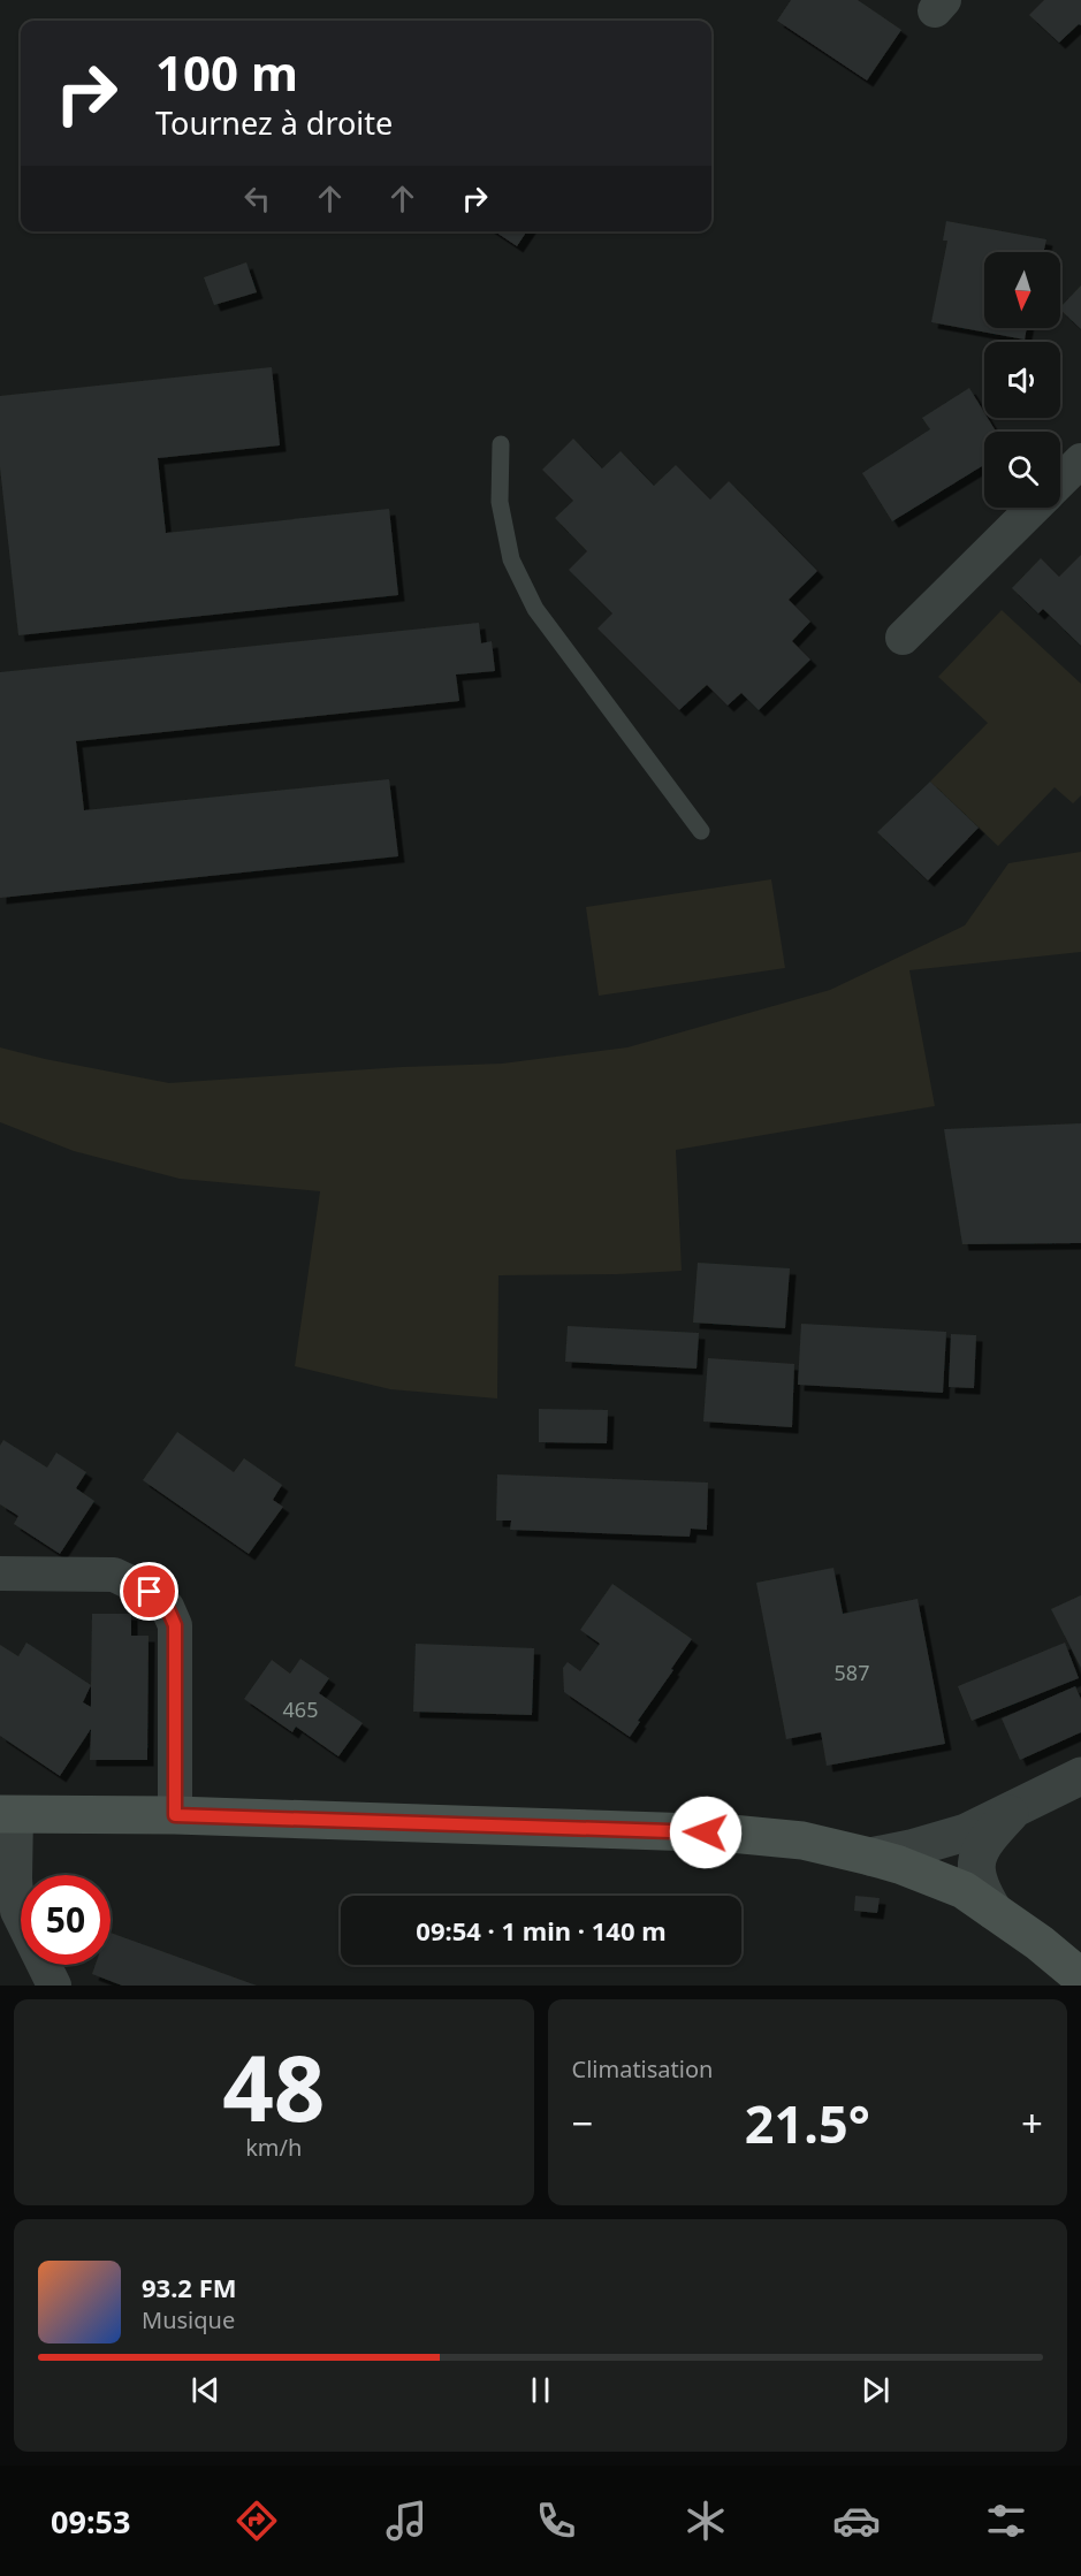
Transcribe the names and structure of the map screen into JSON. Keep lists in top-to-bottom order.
{
  "house_numbers": ["587", "465"],
  "north": "bottom",
  "page": {
    "turn": ["100 m", "Tournez à droite"],
    "limit": "50",
    "trip": "09:54 · 1 min · 140 m",
    "tile": [
      ["48", "km/h"],
      "Climatisation"
    ],
    "heat": ["−", "21.5°", "+"],
    "song": ["93.2 FM", "Musique"],
    "tabs": "09:53"
  }
}
